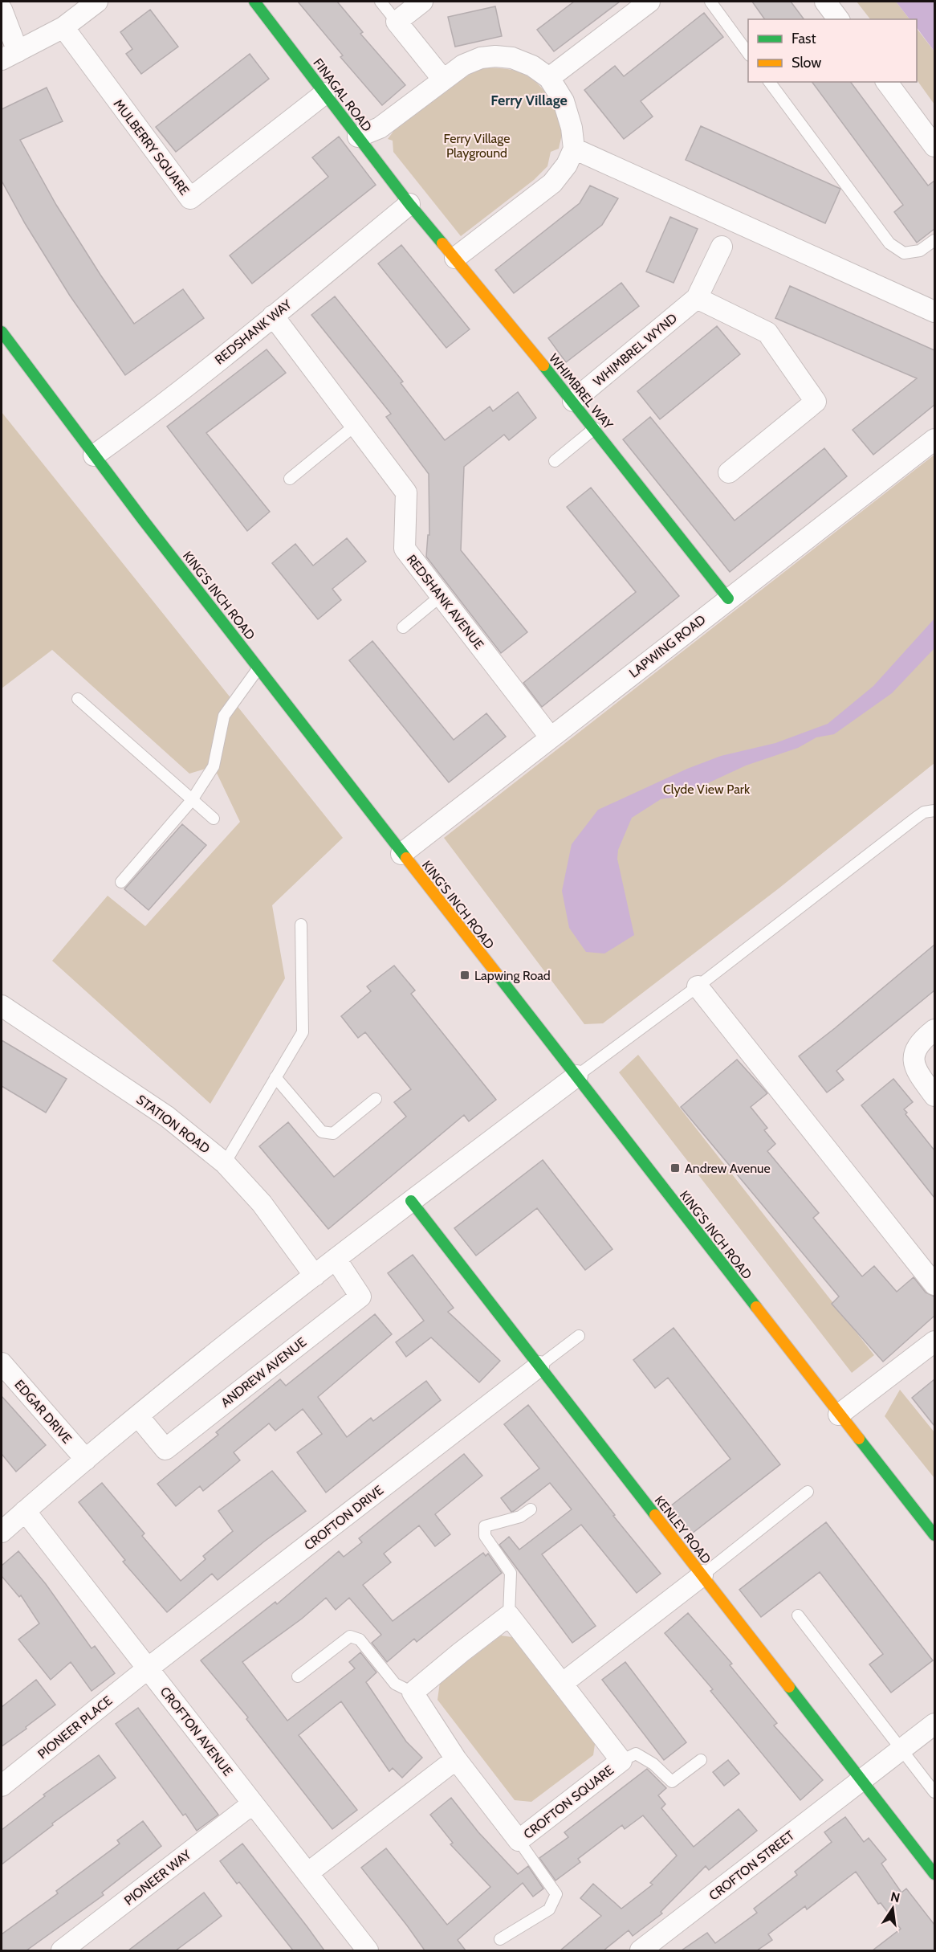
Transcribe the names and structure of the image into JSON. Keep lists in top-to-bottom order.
{
  "streets": {
    "street": [
      "FINAGAL ROAD",
      "MULBERRY SQUARE",
      "REDSHANK WAY",
      "WHIMBREL WYND",
      "WHIMBREL WAY",
      "KING'S INCH ROAD",
      "REDSHANK AVENUE",
      "LAPWING ROAD",
      "STATION ROAD",
      "ANDREW AVENUE",
      "EDGAR DRIVE",
      "CROFTON DRIVE",
      "KENLEY ROAD",
      "PIONEER PLACE",
      "CROFTON AVENUE",
      "CROFTON SQUARE",
      "CROFTON STREET",
      "PIONEER WAY"
    ]
  },
  "crossings": [
    ["FINAGAL ROAD", "MULBERRY SQUARE"],
    ["FINAGAL ROAD", "REDSHANK WAY"],
    ["FINAGAL ROAD", "WHIMBREL WAY"],
    ["REDSHANK WAY", "WHIMBREL WAY"],
    ["REDSHANK WAY", "KING'S INCH ROAD"],
    ["REDSHANK WAY", "REDSHANK AVENUE"],
    ["WHIMBREL WYND", "WHIMBREL WAY"],
    ["WHIMBREL WAY", "LAPWING ROAD"],
    ["KING'S INCH ROAD", "LAPWING ROAD"],
    ["REDSHANK AVENUE", "LAPWING ROAD"],
    ["CROFTON DRIVE", "KENLEY ROAD"],
    ["CROFTON DRIVE", "PIONEER PLACE"],
    ["CROFTON DRIVE", "CROFTON AVENUE"],
    ["KENLEY ROAD", "CROFTON STREET"],
    ["PIONEER PLACE", "CROFTON AVENUE"],
    ["CROFTON AVENUE", "PIONEER WAY"]
  ],
  "districts": ["Ferry Village"],
  "parks": ["Ferry Village Playground", "Clyde View Park"],
  "places": {
    "transit": ["Lapwing Road", "Andrew Avenue"]
  },
  "legend": ["Fast", "Slow"],
  "north": "top"
}
